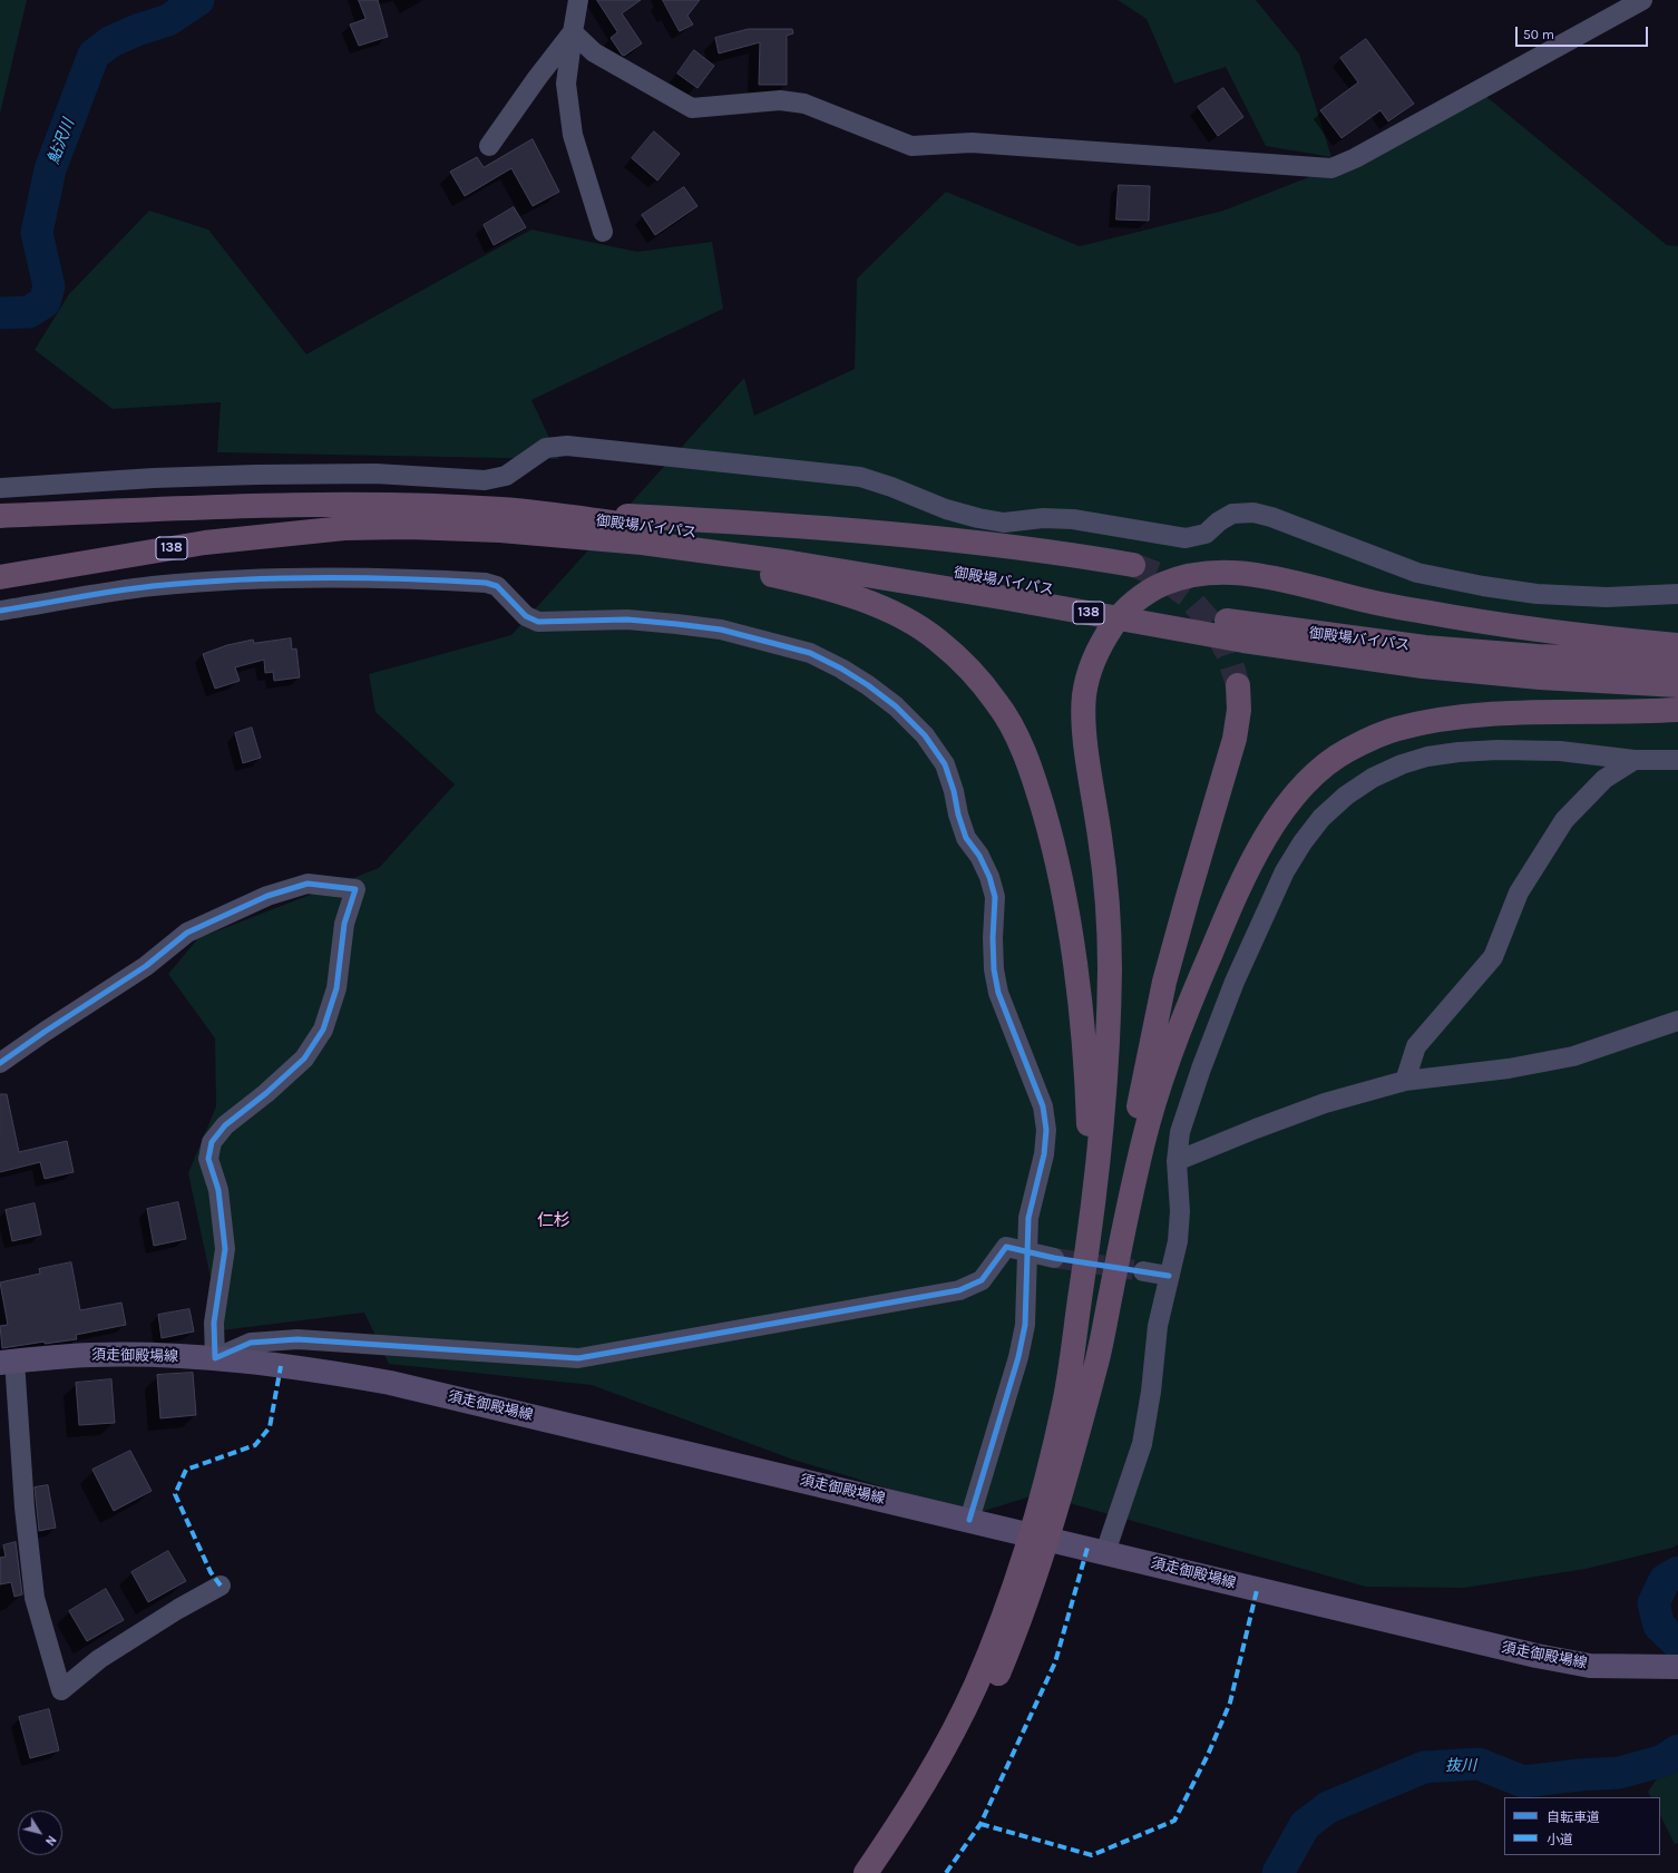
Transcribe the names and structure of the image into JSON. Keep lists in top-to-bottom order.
{
  "streets": {
    "highway": ["御殿場バイパス", "138"],
    "main road": ["須走御殿場線"]
  },
  "districts": ["仁杉"],
  "water": ["鮎沢川", "抜川"],
  "legend": ["自転車道", "小道"],
  "scale_bar": "50 m",
  "north": "bottom right"
}
